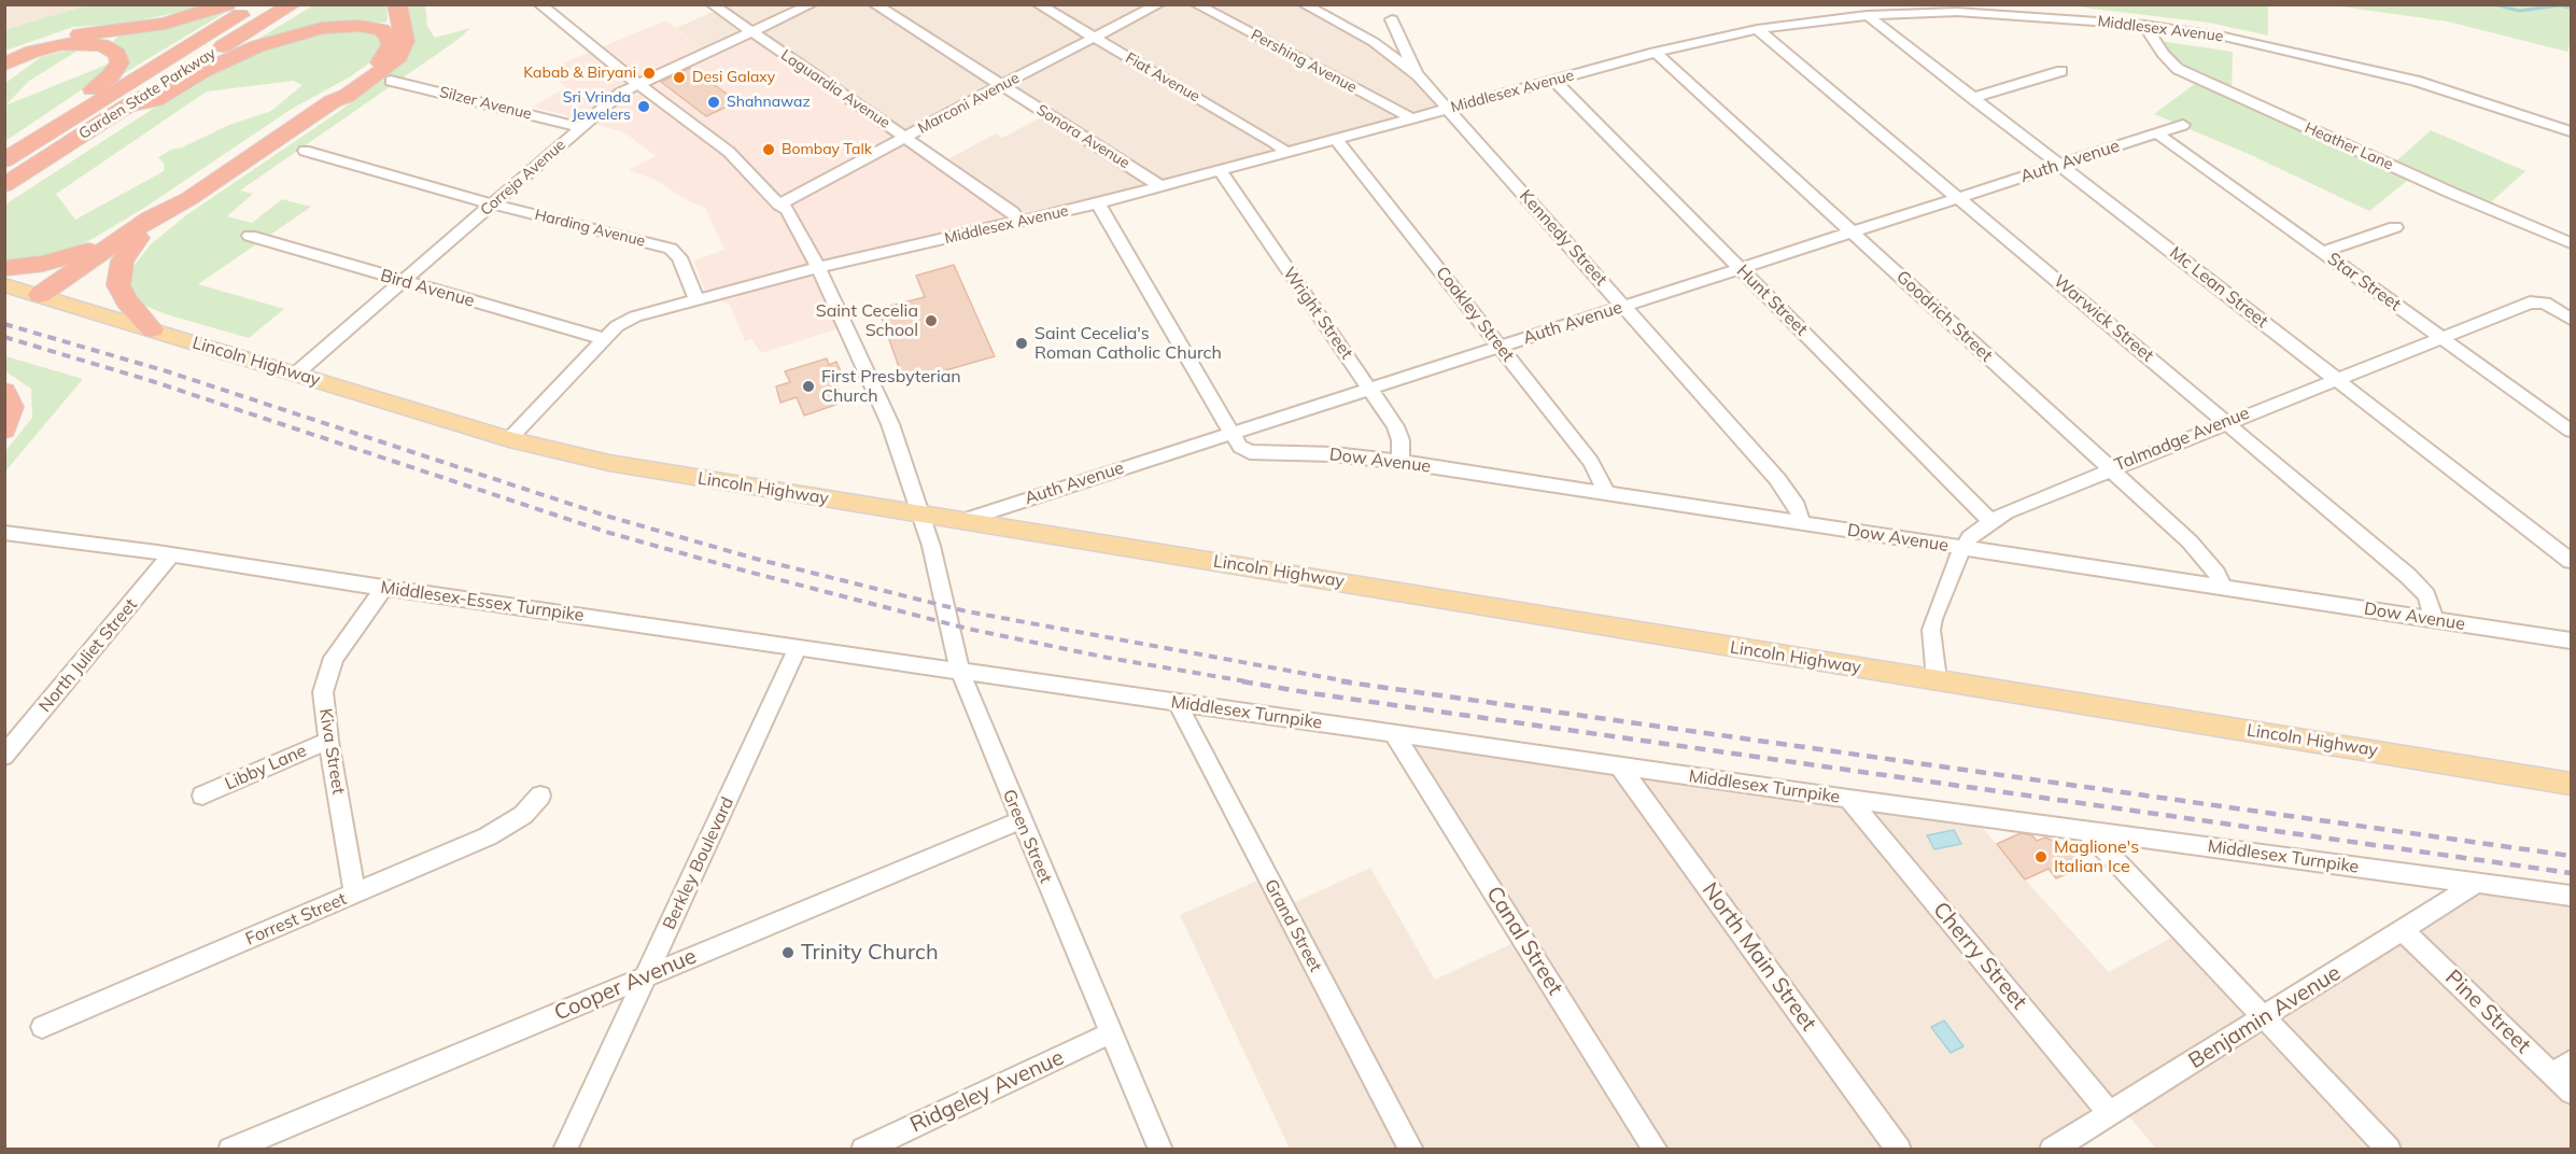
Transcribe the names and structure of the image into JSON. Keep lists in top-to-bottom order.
{
  "streets": {
    "highway": ["Garden State Parkway"],
    "main road": ["Lincoln Highway"],
    "street": [
      "Middlesex Avenue",
      "Pershing Avenue",
      "Fiat Avenue",
      "Laguardia Avenue",
      "Silzer Avenue",
      "Marconi Avenue",
      "Sonora Avenue",
      "Heather Lane",
      "Auth Avenue",
      "Correja Avenue",
      "Harding Avenue",
      "Kennedy Street",
      "Star Street",
      "Mc Lean Street",
      "Bird Avenue",
      "Hunt Street",
      "Wright Street",
      "Coakley Street",
      "Goodrich Street",
      "Warwick Street",
      "Talmadge Avenue",
      "Dow Avenue",
      "Middlesex-Essex Turnpike",
      "North Juliet Street",
      "Middlesex Turnpike",
      "Kiva Street",
      "Libby Lane",
      "Green Street",
      "Berkley Boulevard",
      "Forrest Street",
      "Grand Street",
      "Canal Street",
      "Cherry Street",
      "North Main Street",
      "Cooper Avenue",
      "Pine Street",
      "Benjamin Avenue",
      "Ridgeley Avenue"
    ]
  },
  "crossings": [
    ["Middlesex Avenue", "Pershing Avenue"],
    ["Middlesex Avenue", "Fiat Avenue"],
    ["Middlesex Avenue", "Laguardia Avenue"],
    ["Middlesex Avenue", "Sonora Avenue"],
    ["Middlesex Avenue", "Heather Lane"],
    ["Middlesex Avenue", "Harding Avenue"],
    ["Middlesex Avenue", "Kennedy Street"],
    ["Middlesex Avenue", "Mc Lean Street"],
    ["Middlesex Avenue", "Bird Avenue"],
    ["Middlesex Avenue", "Hunt Street"],
    ["Middlesex Avenue", "Wright Street"],
    ["Middlesex Avenue", "Coakley Street"],
    ["Middlesex Avenue", "Goodrich Street"],
    ["Middlesex Avenue", "Warwick Street"],
    ["Middlesex Avenue", "Lincoln Highway"],
    ["Middlesex Avenue", "Dow Avenue"],
    ["Middlesex Avenue", "Green Street"],
    ["Fiat Avenue", "Marconi Avenue"],
    ["Laguardia Avenue", "Marconi Avenue"],
    ["Laguardia Avenue", "Correja Avenue"],
    ["Silzer Avenue", "Correja Avenue"],
    ["Marconi Avenue", "Sonora Avenue"],
    ["Marconi Avenue", "Green Street"],
    ["Auth Avenue", "Kennedy Street"],
    ["Auth Avenue", "Star Street"],
    ["Auth Avenue", "Mc Lean Street"],
    ["Auth Avenue", "Hunt Street"],
    ["Auth Avenue", "Wright Street"],
    ["Auth Avenue", "Coakley Street"],
    ["Auth Avenue", "Goodrich Street"],
    ["Auth Avenue", "Warwick Street"],
    ["Auth Avenue", "Lincoln Highway"],
    ["Auth Avenue", "Dow Avenue"],
    ["Correja Avenue", "Harding Avenue"],
    ["Correja Avenue", "Bird Avenue"],
    ["Correja Avenue", "Lincoln Highway"],
    ["Correja Avenue", "Green Street"],
    ["Kennedy Street", "Dow Avenue"],
    ["Star Street", "Talmadge Avenue"],
    ["Mc Lean Street", "Talmadge Avenue"],
    ["Hunt Street", "Talmadge Avenue"],
    ["Wright Street", "Dow Avenue"],
    ["Coakley Street", "Dow Avenue"],
    ["Goodrich Street", "Talmadge Avenue"],
    ["Goodrich Street", "Dow Avenue"],
    ["Warwick Street", "Talmadge Avenue"],
    ["Warwick Street", "Dow Avenue"],
    ["Lincoln Highway", "Talmadge Avenue"],
    ["Lincoln Highway", "Green Street"],
    ["Talmadge Avenue", "Dow Avenue"],
    ["Middlesex-Essex Turnpike", "North Juliet Street"],
    ["Middlesex-Essex Turnpike", "Middlesex Turnpike"],
    ["Middlesex-Essex Turnpike", "Kiva Street"],
    ["Middlesex-Essex Turnpike", "Green Street"],
    ["Middlesex-Essex Turnpike", "Berkley Boulevard"],
    ["Middlesex Turnpike", "Green Street"],
    ["Middlesex Turnpike", "Grand Street"],
    ["Middlesex Turnpike", "Canal Street"],
    ["Middlesex Turnpike", "Cherry Street"],
    ["Middlesex Turnpike", "North Main Street"],
    ["Middlesex Turnpike", "Benjamin Avenue"],
    ["Kiva Street", "Libby Lane"],
    ["Kiva Street", "Forrest Street"],
    ["Green Street", "Cooper Avenue"],
    ["Green Street", "Ridgeley Avenue"],
    ["Berkley Boulevard", "Cooper Avenue"],
    ["Cherry Street", "Benjamin Avenue"],
    ["Pine Street", "Benjamin Avenue"]
  ],
  "places": [
    "Kabab & Biryani",
    "Desi Galaxy",
    "Shahnawaz",
    "Sri Vrinda Jewelers",
    "Bombay Talk",
    "Saint Cecelia School",
    "Saint Cecelia's Roman Catholic Church",
    "First Presbyterian Church",
    "Maglione's Italian Ice",
    "Trinity Church"
  ]
}
